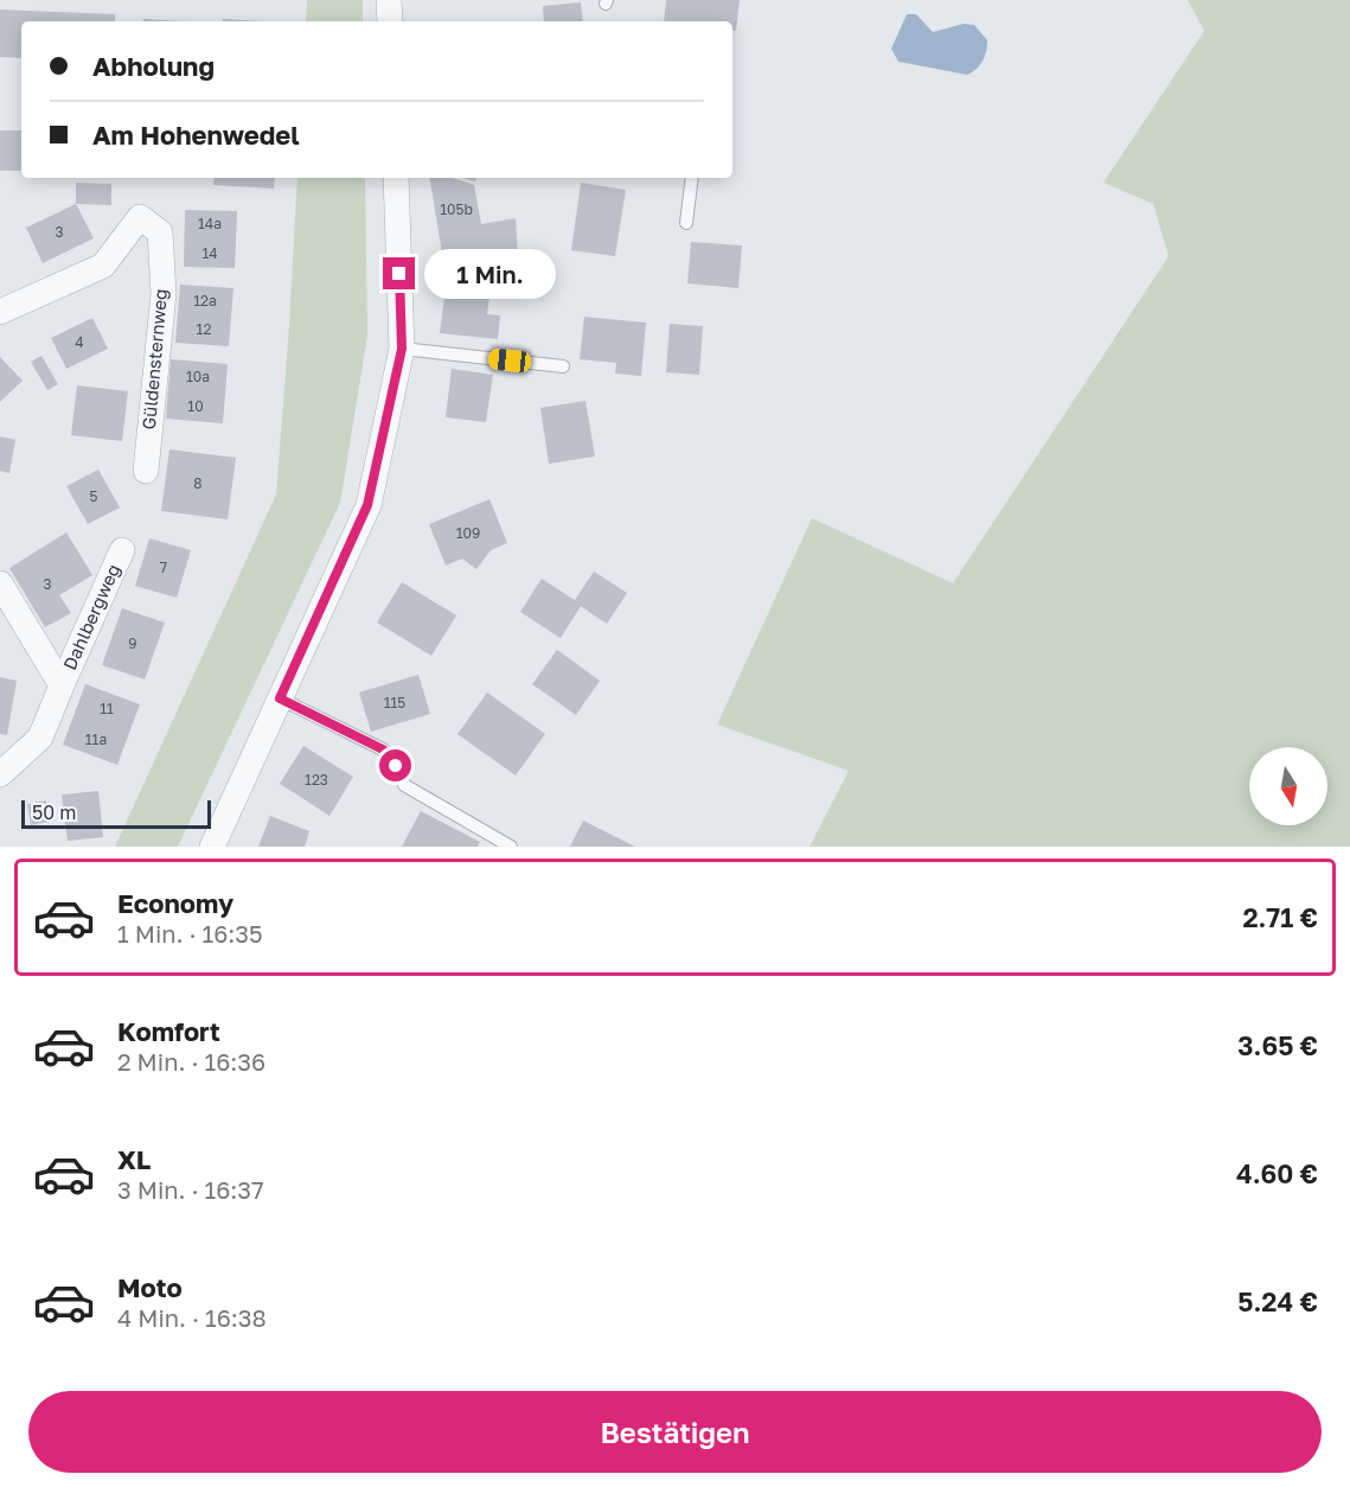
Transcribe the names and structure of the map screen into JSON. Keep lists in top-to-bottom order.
{
  "streets": {
    "street": ["Güldensternweg", "Dahlbergweg"]
  },
  "house_numbers": [
    "105b",
    "14a",
    "3",
    "14",
    "12a",
    "12",
    "4",
    "10a",
    "10",
    "8",
    "5",
    "109",
    "7",
    "3",
    "9",
    "115",
    "11",
    "11a",
    "123"
  ],
  "scale_bar": "50 m",
  "north": "bottom",
  "page": {
    "banner": ["Abholung", "Am Hohenwedel"],
    "bubble": "1 Min.",
    "scale": "50 m",
    "list": [
      {
        "name": "Economy",
        "note": "1 Min. · 16:35",
        "value": "2.71 €"
      },
      {
        "name": "Komfort",
        "note": "2 Min. · 16:36",
        "value": "3.65 €"
      },
      {
        "name": "XL",
        "note": "3 Min. · 16:37",
        "value": "4.60 €"
      },
      {
        "name": "Moto",
        "note": "4 Min. · 16:38",
        "value": "5.24 €"
      }
    ],
    "buttons": "Bestätigen"
  }
}
